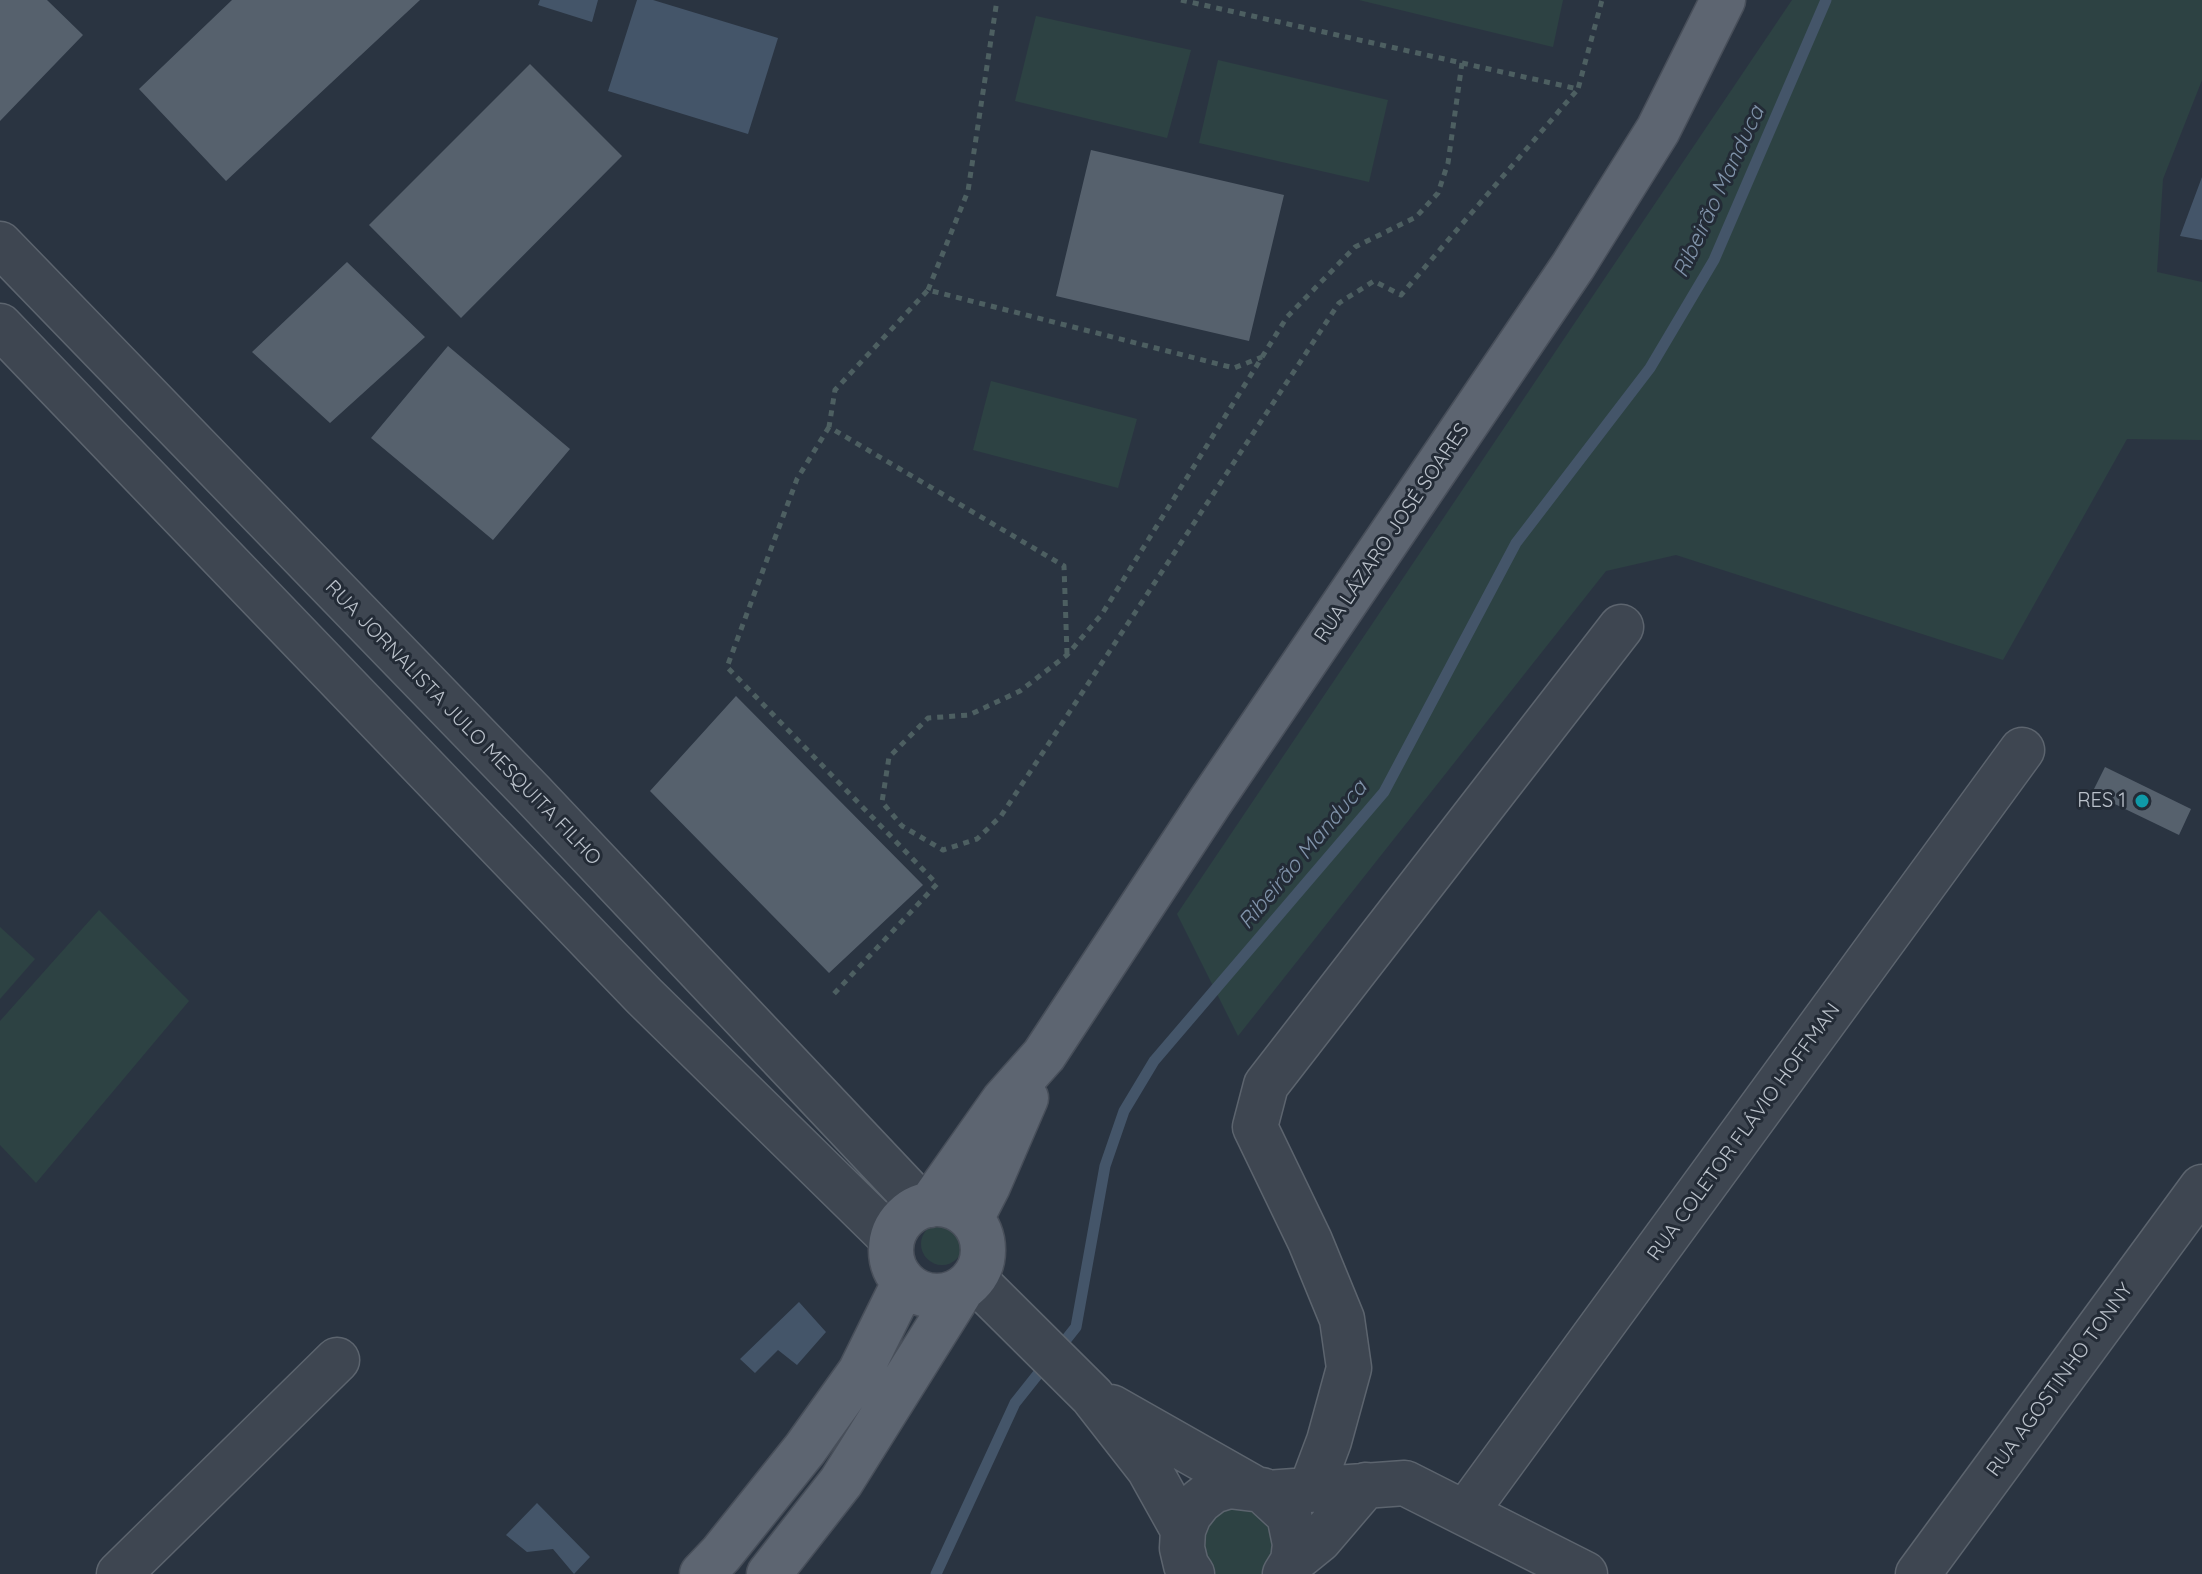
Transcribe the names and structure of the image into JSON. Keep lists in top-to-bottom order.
{
  "streets": {
    "main road": ["RUA LÁZARO JOSÉ SOARES"],
    "street": ["RUA JORNALISTA JULO MESQUITA FILHO", "RUA COLETOR FLÁVIO HOFFMAN", "RUA AGOSTINHO TONNY"]
  },
  "crossings": [
    ["RUA LÁZARO JOSÉ SOARES", "RUA JORNALISTA JULO MESQUITA FILHO"]
  ],
  "water": ["Ribeirão Manduca"],
  "places": ["RES 1"]
}
